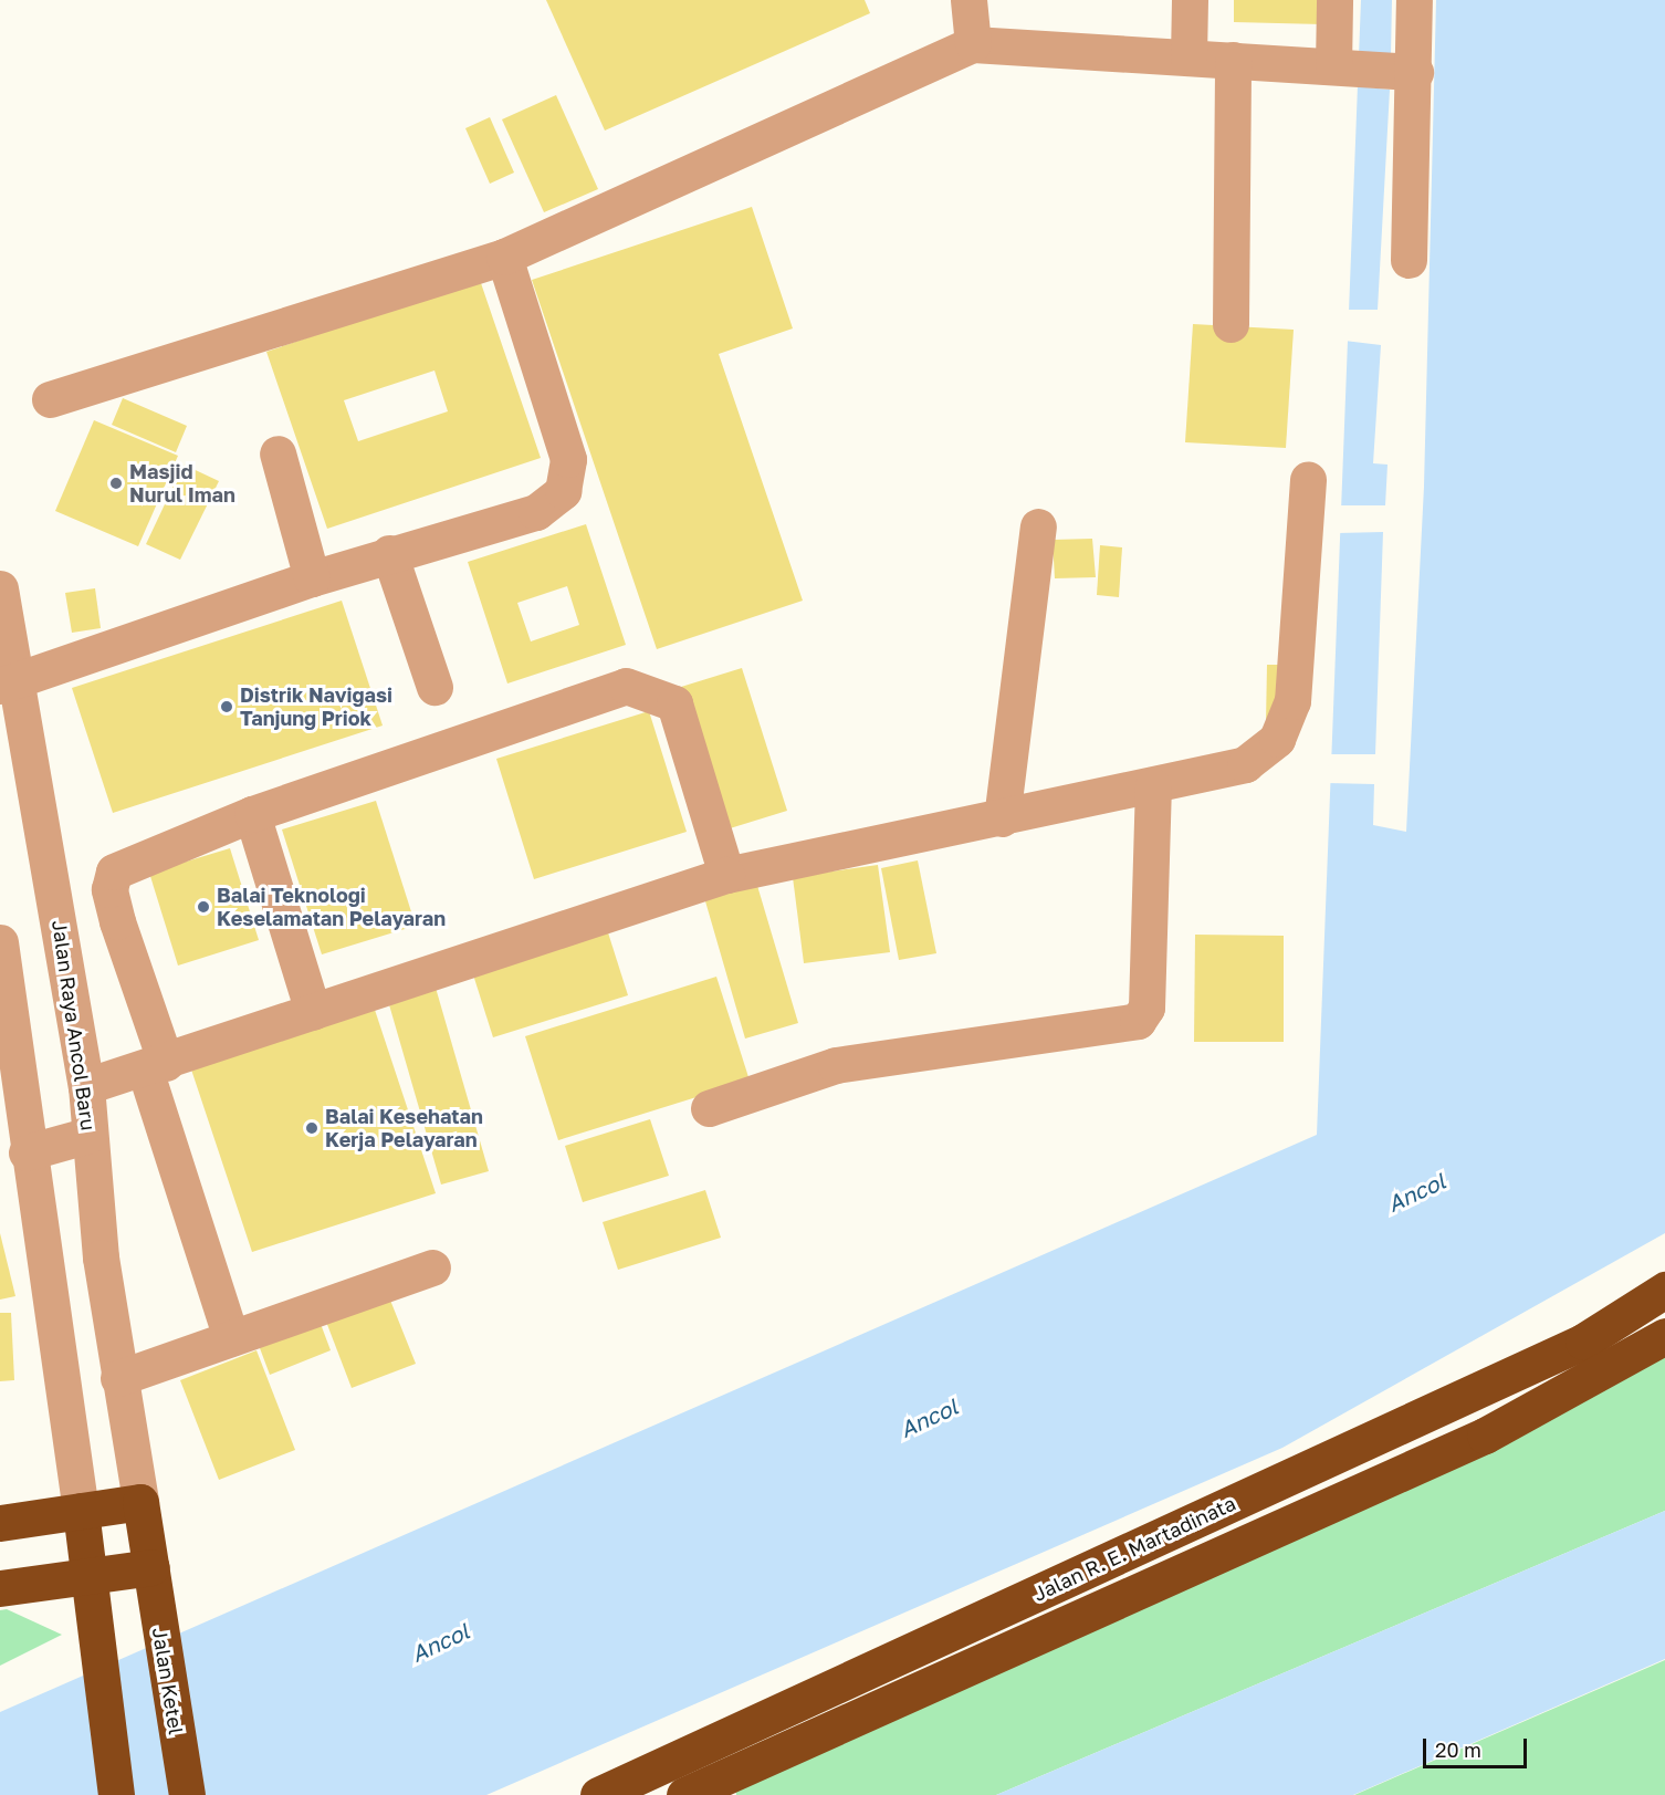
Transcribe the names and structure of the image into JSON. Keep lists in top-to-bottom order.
{
  "streets": {
    "highway": ["Jalan R. E. Martadinata", "Jalan Ketel"],
    "lane": ["Jalan Raya Ancol Baru"]
  },
  "crossings": [
    ["Jalan Raya Ancol Baru", "Jalan Ketel"]
  ],
  "water": ["Ancol"],
  "places": [
    "Masjid Nurul Iman",
    "Distrik Navigasi Tanjung Priok",
    "Balai Teknologi Keselamatan Pelayaran",
    "Balai Kesehatan Kerja Pelayaran"
  ],
  "scale_bar": "20 m"
}
